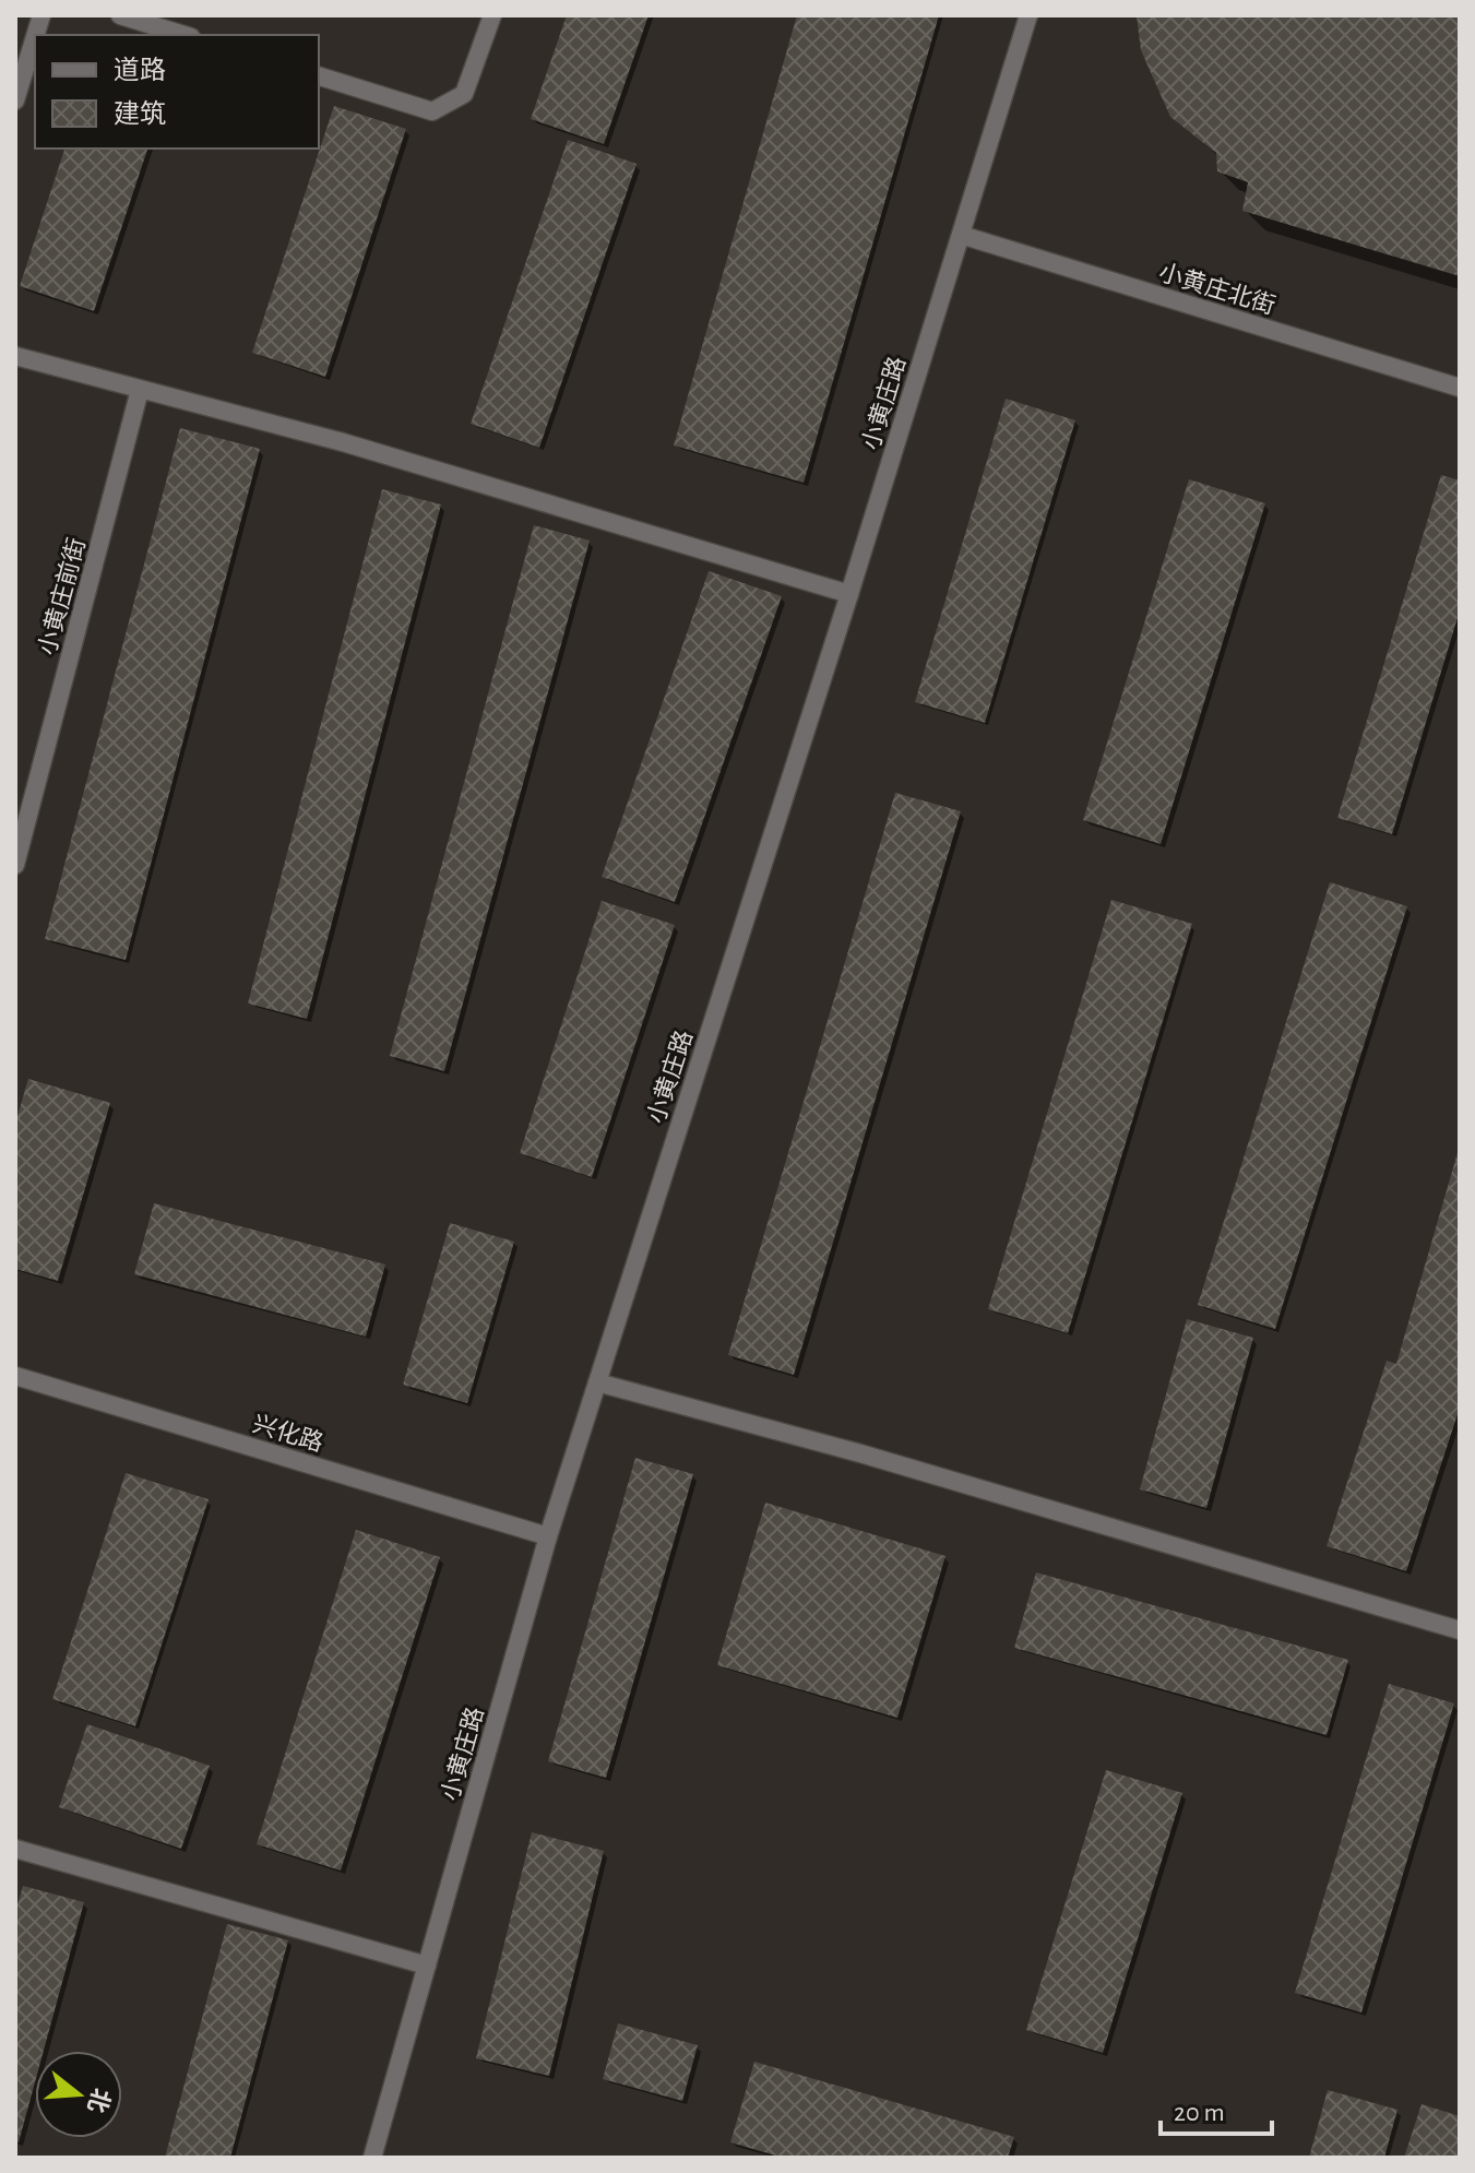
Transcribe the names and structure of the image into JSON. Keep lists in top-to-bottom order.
{
  "streets": {
    "street": [
      "小黄庄北街",
      "小黄庄路",
      "小黄庄前街",
      "兴化路"
    ]
  },
  "crossings": [
    ["小黄庄北街", "小黄庄路"],
    ["小黄庄路", "兴化路"]
  ],
  "legend": ["道路", "建筑"],
  "scale_bar": "20 m",
  "north": "right"
}
